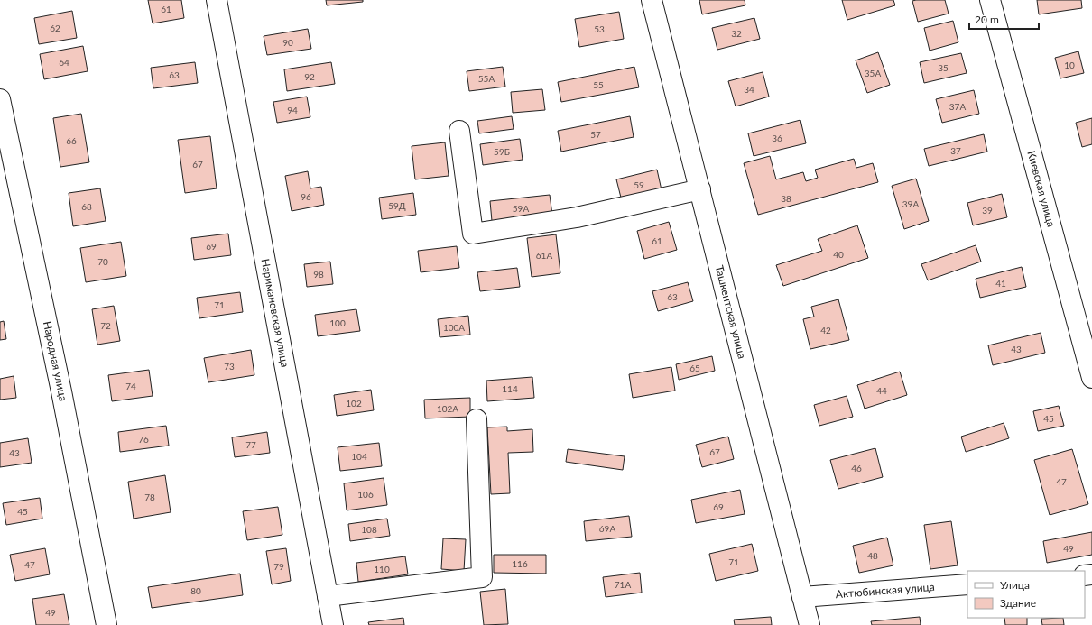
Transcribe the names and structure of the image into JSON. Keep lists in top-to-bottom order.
{
  "streets": {
    "street": [
      "Киевская улица",
      "Ташкентская улица",
      "Наримановская улица",
      "Народная улица",
      "Актюбинская улица"
    ]
  },
  "crossings": [
    ["Ташкентская улица", "Актюбинская улица"]
  ],
  "house_numbers": [
    "61",
    "62",
    "53",
    "32",
    "90",
    "64",
    "10",
    "35",
    "35А",
    "63",
    "92",
    "55А",
    "55",
    "34",
    "37А",
    "94",
    "57",
    "36",
    "66",
    "37",
    "59Б",
    "67",
    "59",
    "96",
    "38",
    "39А",
    "59Д",
    "68",
    "59А",
    "39",
    "61",
    "69",
    "40",
    "61А",
    "70",
    "98",
    "41",
    "63",
    "71",
    "100",
    "72",
    "100А",
    "42",
    "43",
    "73",
    "65",
    "74",
    "114",
    "44",
    "102",
    "102А",
    "45",
    "76",
    "77",
    "67",
    "43",
    "104",
    "46",
    "47",
    "106",
    "78",
    "69",
    "45",
    "69А",
    "108",
    "49",
    "48",
    "71",
    "116",
    "47",
    "79",
    "110",
    "71А",
    "80",
    "49"
  ],
  "legend": ["Улица", "Здание"],
  "scale_bar": "20 m"
}
